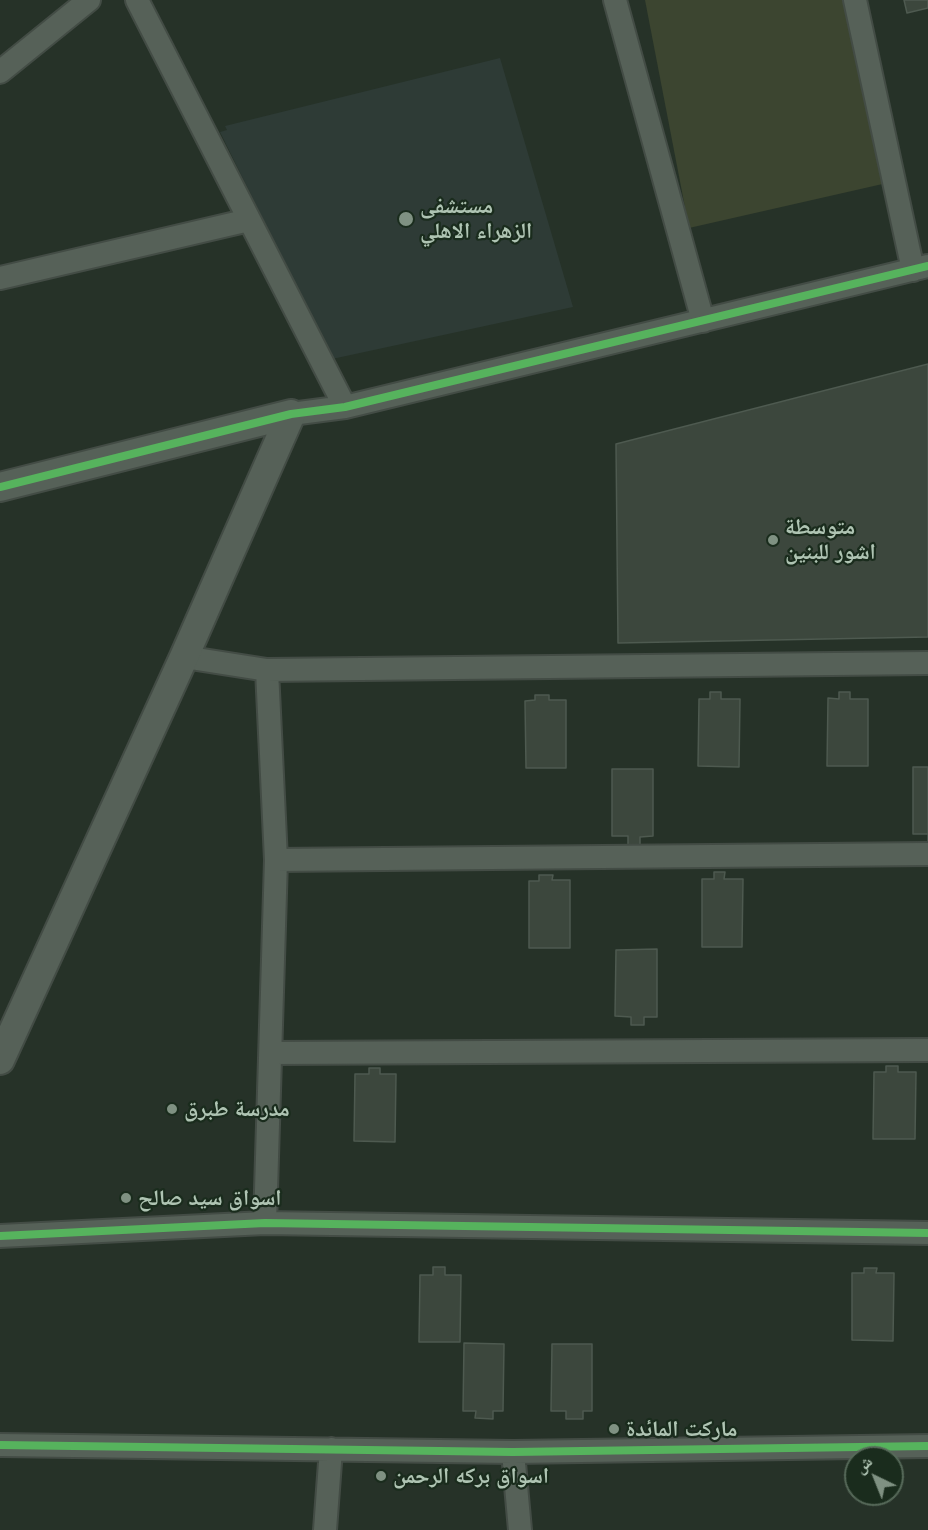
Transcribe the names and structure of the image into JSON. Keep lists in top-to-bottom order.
{
  "places": [
    "مستشفى الزهراء الاهلي",
    "متوسطة اشور للبنين",
    "مدرسة طبرق",
    "اسواق سيد صالح",
    "ماركت المائدة",
    "اسواق بركه الرحمن"
  ],
  "north": "top left"
}
